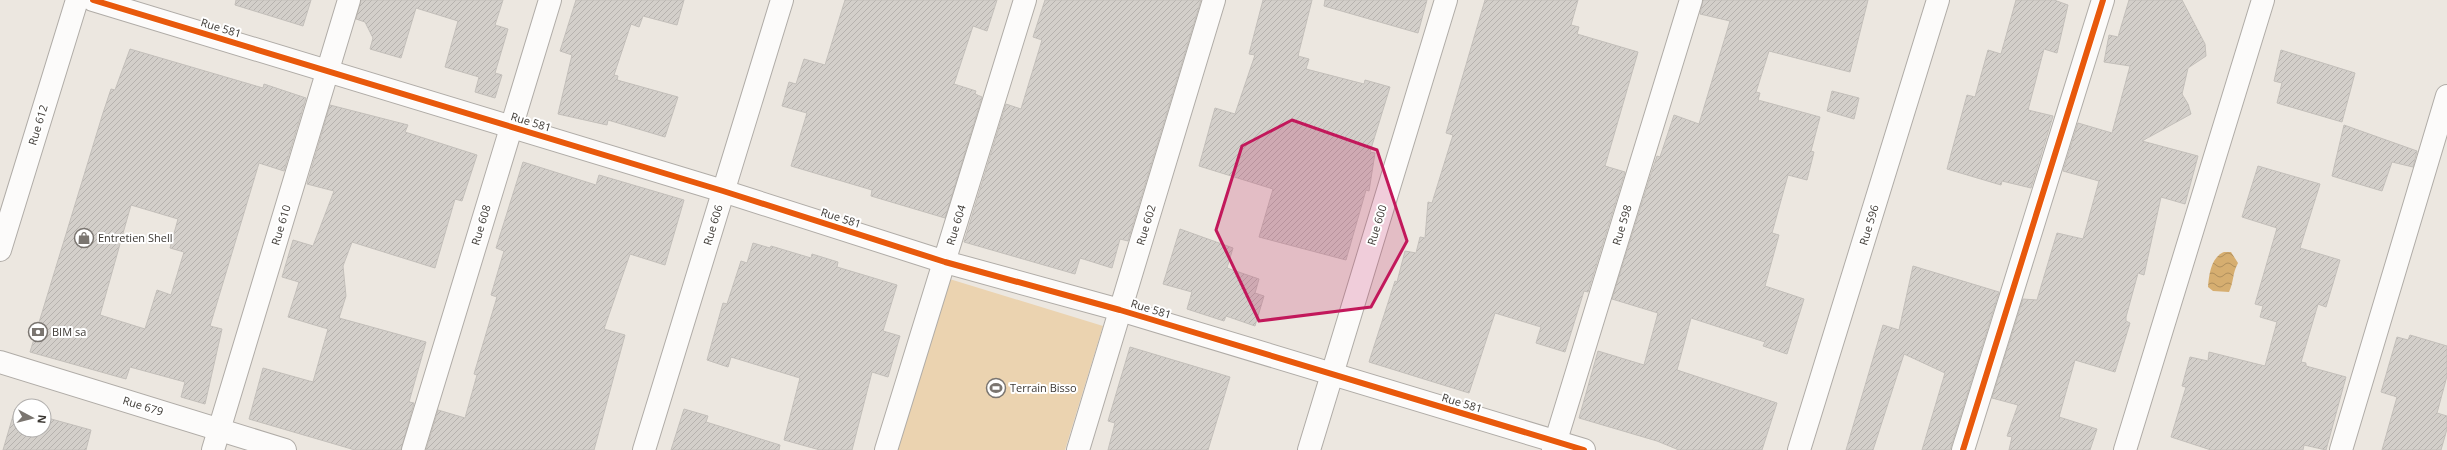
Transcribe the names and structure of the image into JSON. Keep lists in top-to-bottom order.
{
  "streets": {
    "street": [
      "Rue 581",
      "Rue 612",
      "Rue 610",
      "Rue 608",
      "Rue 606",
      "Rue 604",
      "Rue 602",
      "Rue 600",
      "Rue 598",
      "Rue 596",
      "Rue 679"
    ]
  },
  "crossings": [
    ["Rue 581", "Rue 610"],
    ["Rue 581", "Rue 608"],
    ["Rue 581", "Rue 606"],
    ["Rue 581", "Rue 604"],
    ["Rue 581", "Rue 602"],
    ["Rue 581", "Rue 600"],
    ["Rue 581", "Rue 598"],
    ["Rue 610", "Rue 679"]
  ],
  "places": {
    "shop": ["Entretien Shell"],
    "bank": ["BIM sa"],
    "sports": ["Terrain Bisso"]
  },
  "north": "right"
}
